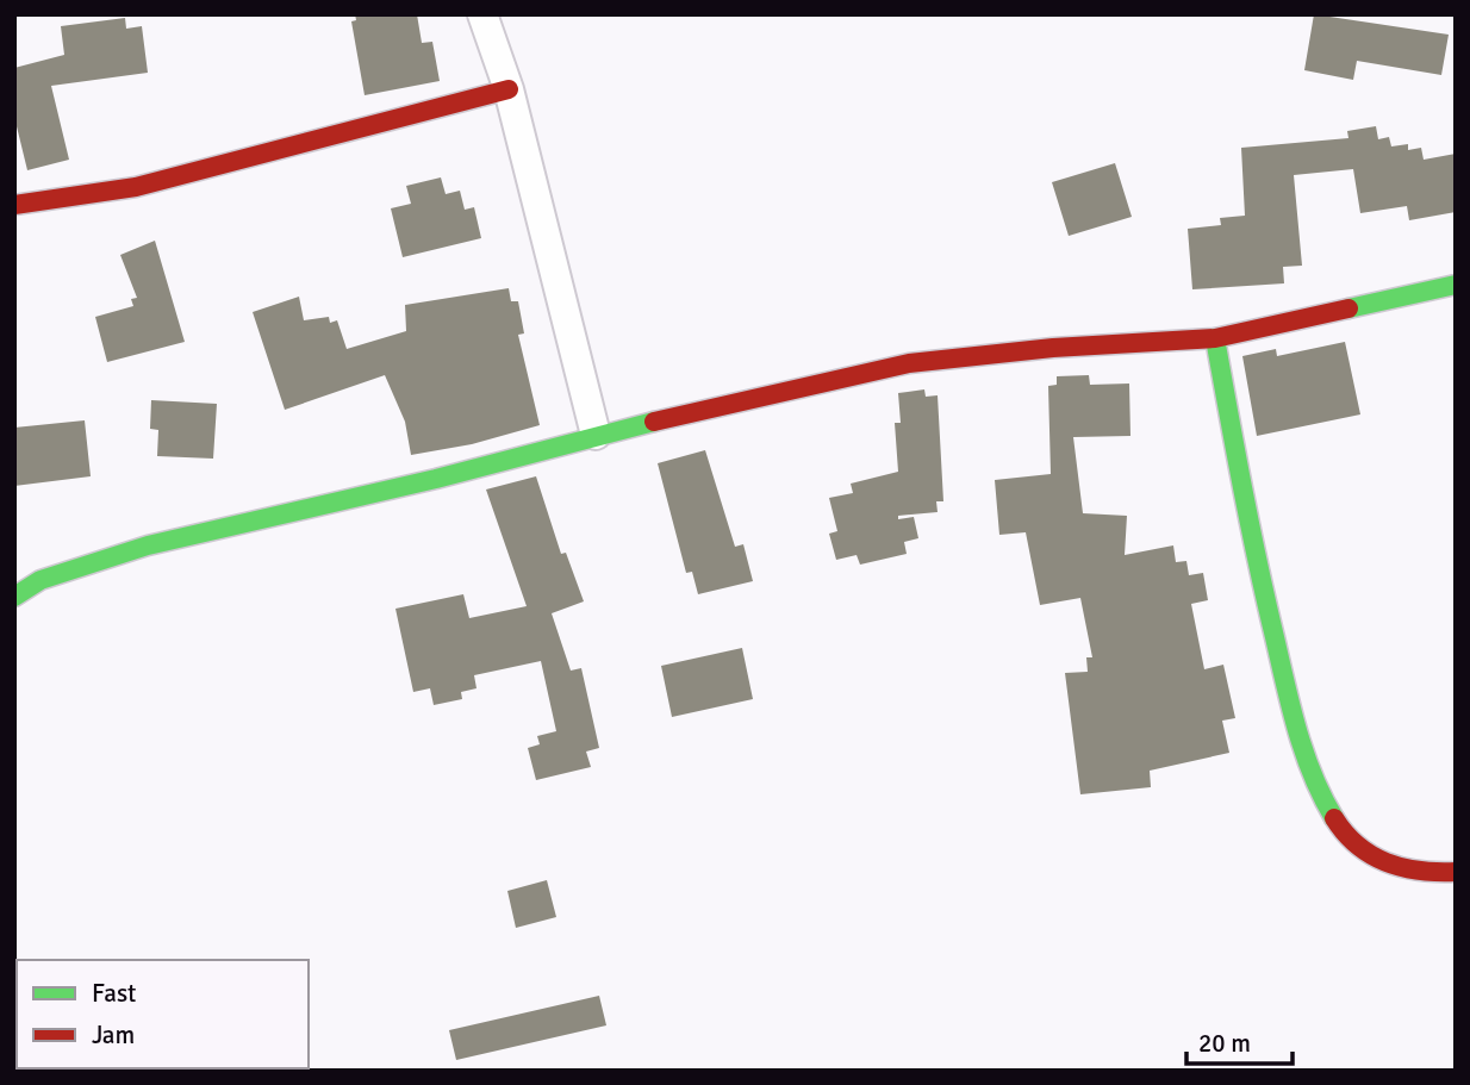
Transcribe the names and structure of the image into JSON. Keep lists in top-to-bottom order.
{
  "legend": ["Fast", "Jam"],
  "scale_bar": "20 m"
}
